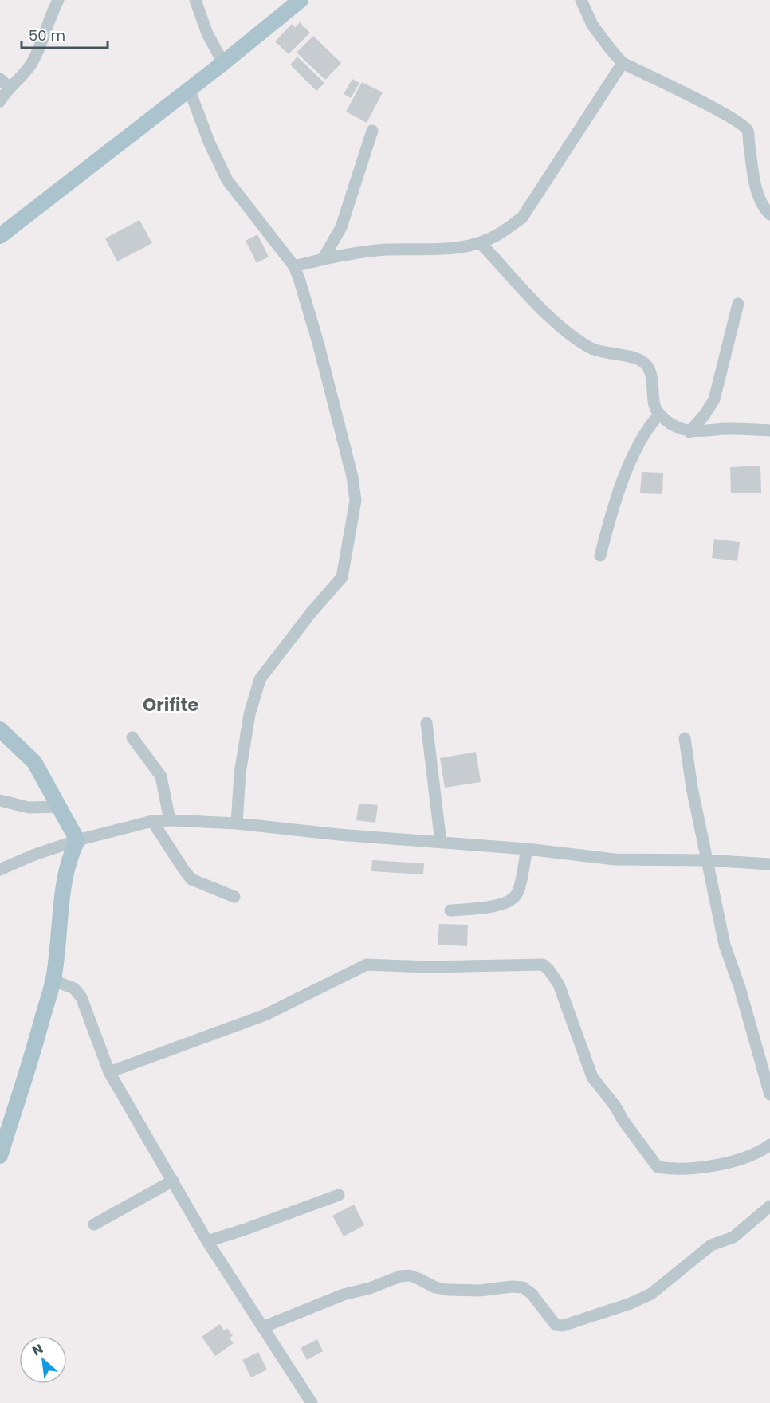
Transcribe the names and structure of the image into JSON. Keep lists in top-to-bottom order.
{
  "districts": ["Orifite"],
  "scale_bar": "50 m",
  "north": "top left"
}
